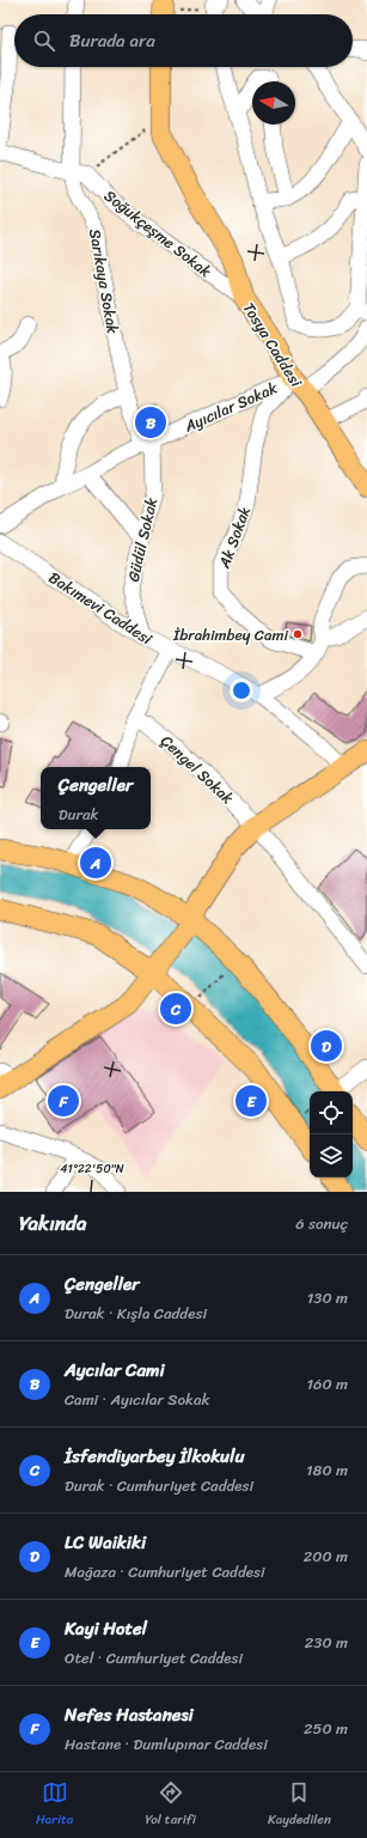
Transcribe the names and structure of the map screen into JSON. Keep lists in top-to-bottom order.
{
  "streets": {
    "main road": ["Tosya Caddesi"],
    "street": [
      "Soğukçeşme Sokak",
      "Sarıkaya Sokak",
      "Ayıcılar Sokak",
      "Ak Sokak",
      "Güdül Sokak",
      "Bakımevi Caddesi",
      "Çengel Sokak"
    ]
  },
  "crossings": [
    ["Soğukçeşme Sokak", "Sarıkaya Sokak"],
    ["Soğukçeşme Sokak", "Tosya Caddesi"],
    ["Tosya Caddesi", "Ayıcılar Sokak"],
    ["Tosya Caddesi", "Ak Sokak"],
    ["Ayıcılar Sokak", "Ak Sokak"],
    ["Ayıcılar Sokak", "Güdül Sokak"],
    ["Güdül Sokak", "Bakımevi Caddesi"]
  ],
  "places": ["İbrahimbey Cami"],
  "north": "left",
  "page": {
    "search": "Burada ara",
    "pins": [
      "B",
      "A",
      "C",
      "D",
      "E",
      "F"
    ],
    "popup": ["Çengeller", "Durak"],
    "heading": ["Yakında", "6 sonuç"],
    "list": [
      {
        "mark": "A",
        "name": "Çengeller",
        "note": "Durak · Kışla Caddesi",
        "value": "130 m"
      },
      {
        "mark": "B",
        "name": "Aycılar Cami",
        "note": "Cami · Ayıcılar Sokak",
        "value": "160 m"
      },
      {
        "mark": "C",
        "name": "İsfendiyarbey İlkokulu",
        "note": "Durak · Cumhuriyet Caddesi",
        "value": "180 m"
      },
      {
        "mark": "D",
        "name": "LC Waikiki",
        "note": "Mağaza · Cumhuriyet Caddesi",
        "value": "200 m"
      },
      {
        "mark": "E",
        "name": "Kayi Hotel",
        "note": "Otel · Cumhuriyet Caddesi",
        "value": "230 m"
      },
      {
        "mark": "F",
        "name": "Nefes Hastanesi",
        "note": "Hastane · Dumlupınar Caddesi",
        "value": "250 m"
      }
    ],
    "nav": ["Harita", "Yol tarifi", "Kaydedilen"]
  },
  "coordinates": ["41°22'50\"N"]
}
